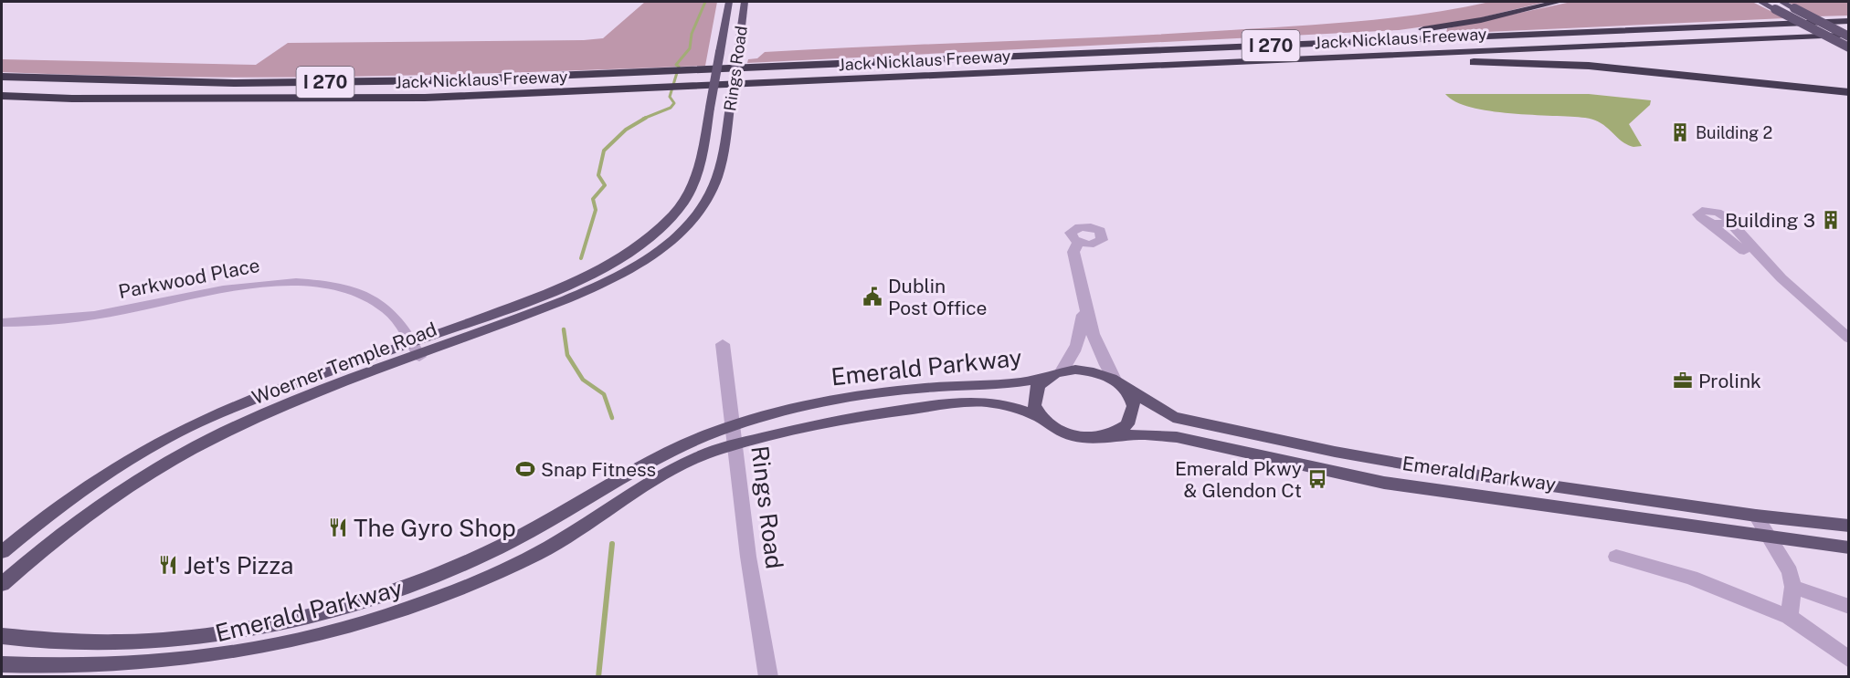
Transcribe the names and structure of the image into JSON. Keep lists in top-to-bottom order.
{
  "streets": {
    "highway": ["Jack Nicklaus Freeway", "I 270"],
    "main road": ["Rings Road", "Woerner Temple Road", "Emerald Parkway"],
    "street": ["Parkwood Place"]
  },
  "crossings": [
    ["Rings Road", "Woerner Temple Road"],
    ["Rings Road", "Emerald Parkway"],
    ["Parkwood Place", "Woerner Temple Road"]
  ],
  "places": {
    "building": ["Building 2", "Building 3"],
    "public building": ["Dublin Post Office"],
    "office": ["Prolink"],
    "sports": ["Snap Fitness"],
    "bus stop": ["Emerald Pkwy & Glendon Ct"],
    "restaurant": ["The Gyro Shop", "Jet's Pizza"]
  }
}
